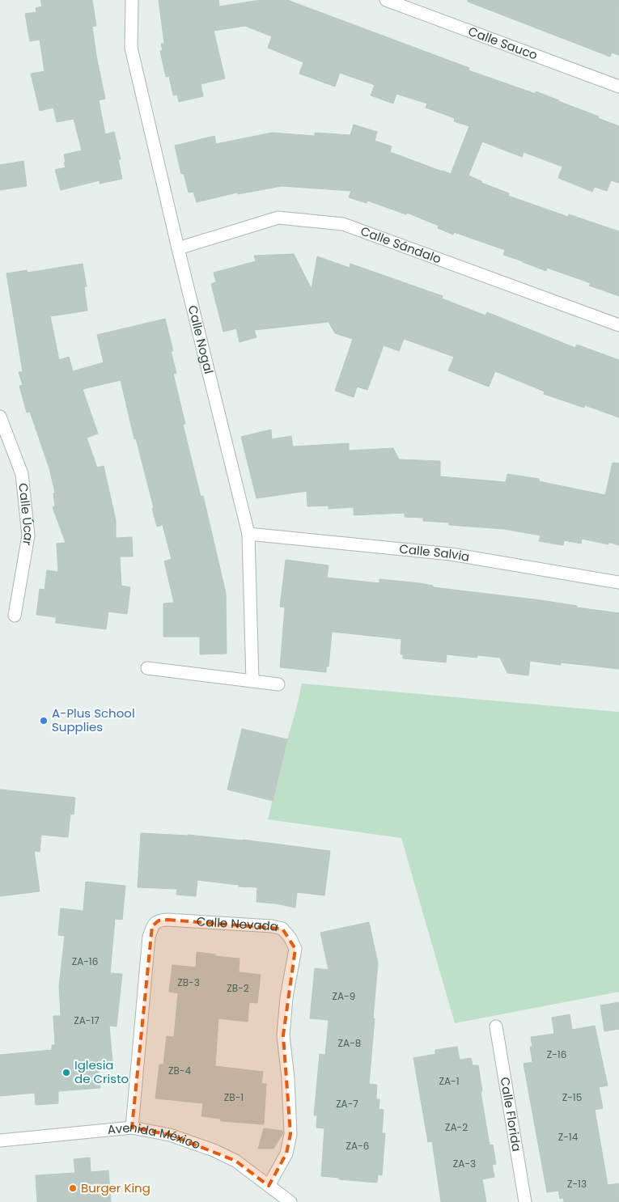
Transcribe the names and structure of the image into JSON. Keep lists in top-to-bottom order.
{
  "streets": {
    "street": [
      "Calle Sauco",
      "Calle Sándalo",
      "Calle Nogal",
      "Calle Úcar",
      "Calle Salvia",
      "Calle Nevada",
      "Calle Florida",
      "Avenida México"
    ]
  },
  "crossings": [
    ["Calle Sándalo", "Calle Nogal"],
    ["Calle Nogal", "Calle Salvia"],
    ["Calle Nevada", "Avenida México"]
  ],
  "places": ["A-Plus School Supplies", "Iglesia de Cristo", "Burger King"],
  "house_numbers": [
    "ZA-16",
    "ZB-3",
    "ZB-2",
    "ZA-9",
    "ZA-17",
    "ZA-8",
    "Z-16",
    "ZB-4",
    "ZA-1",
    "ZB-1",
    "Z-15",
    "ZA-7",
    "ZA-2",
    "Z-14",
    "ZA-6",
    "ZA-3",
    "Z-13"
  ]
}
